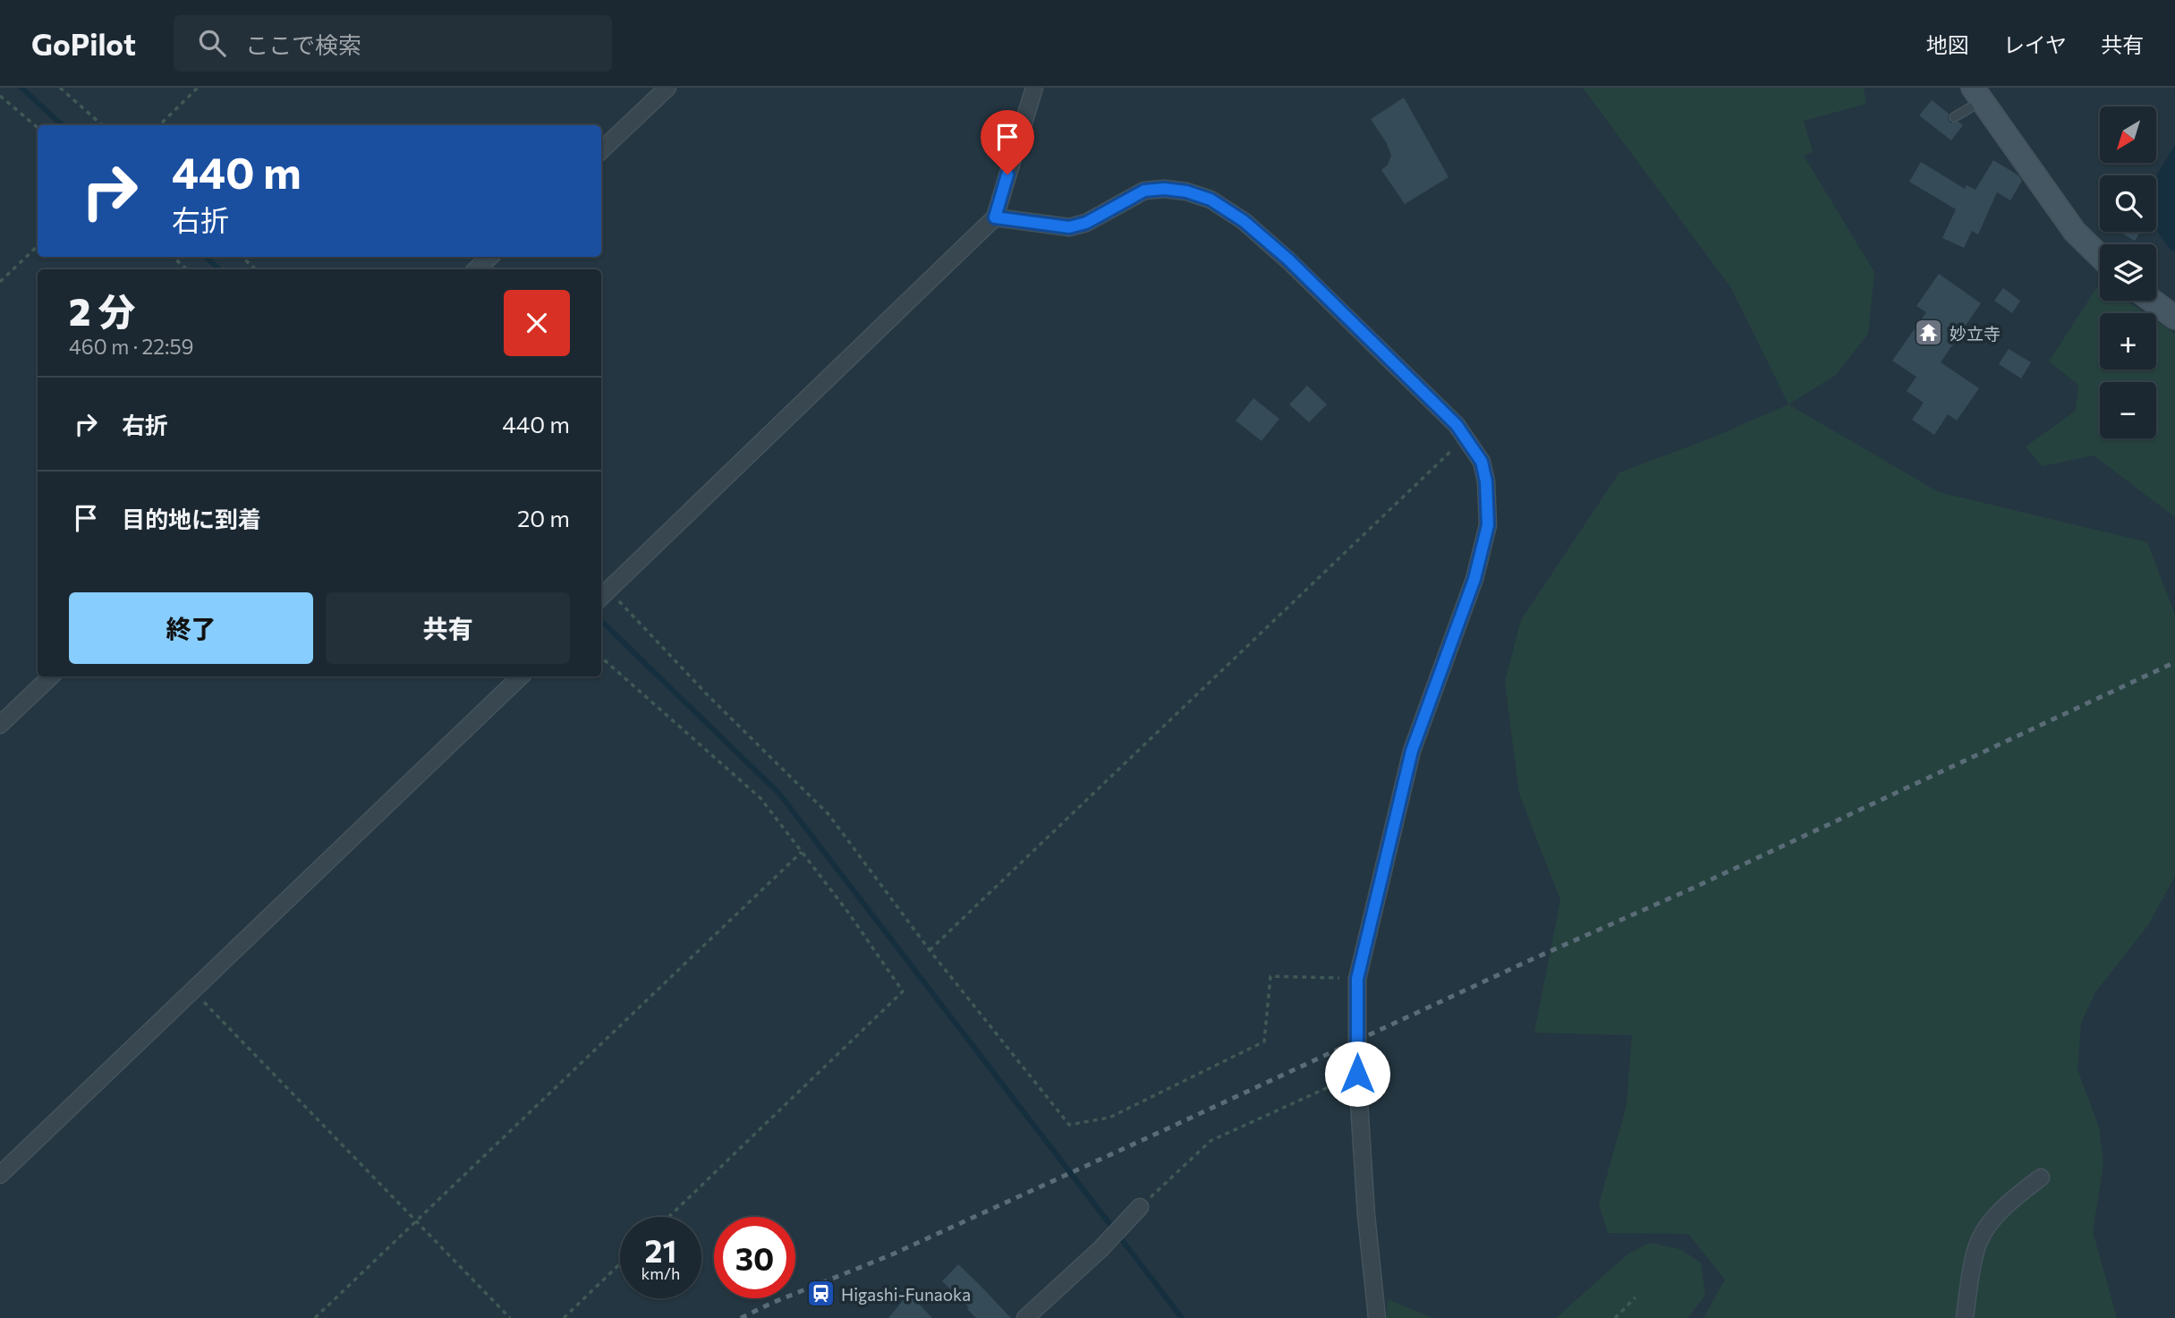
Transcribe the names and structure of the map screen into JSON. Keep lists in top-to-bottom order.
{
  "places": {
    "temple": ["妙立寺"],
    "station": ["Higashi-Funaoka"]
  },
  "north": "bottom left",
  "page": {
    "header": "GoPilot",
    "search": "ここで検索",
    "nav": ["地図", "レイヤ", "共有"],
    "map_buttons": ["+", "−"],
    "turn": ["440 m", "右折"],
    "heading": ["2 分", "460 m · 22:59"],
    "list": [
      {
        "name": "右折",
        "value": "440 m"
      },
      {
        "name": "目的地に到着",
        "value": "20 m"
      }
    ],
    "buttons": ["終了", "共有"],
    "speed": "21 km/h",
    "limit": "30"
  }
}
